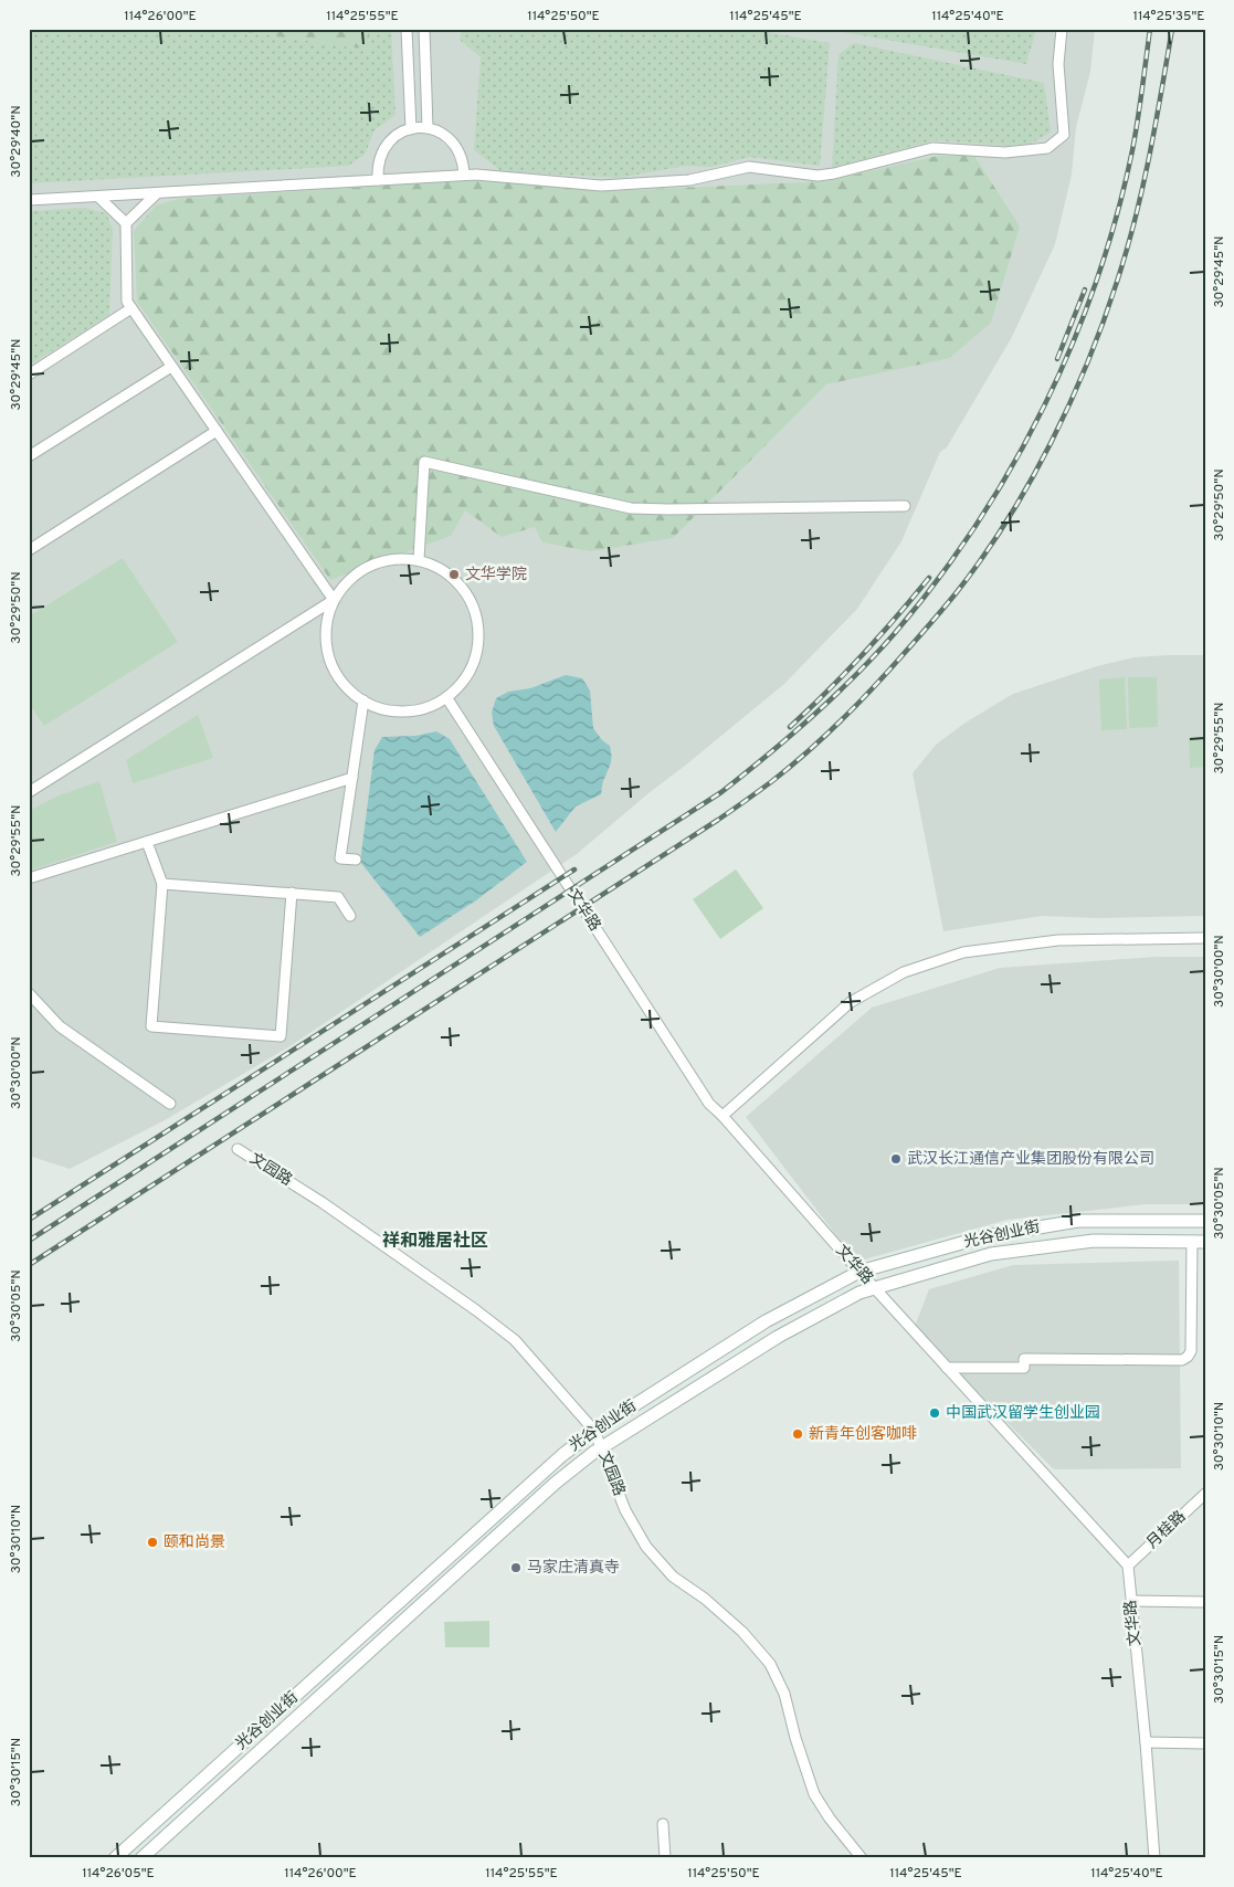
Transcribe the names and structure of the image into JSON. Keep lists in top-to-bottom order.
{
  "streets": {
    "main road": ["光谷创业街"],
    "street": ["文华路", "文园路", "月桂路"]
  },
  "crossings": [
    ["文华路", "光谷创业街"],
    ["文华路", "月桂路"],
    ["文园路", "光谷创业街"]
  ],
  "districts": ["祥和雅居社区"],
  "places": [
    "文华学院",
    "武汉长江通信产业集团股份有限公司",
    "中国武汉留学生创业园",
    "新青年创客咖啡",
    "颐和尚景",
    "马家庄清真寺"
  ],
  "coordinates": [
    "114°26'00\"E",
    "114°25'55\"E",
    "114°25'50\"E",
    "114°25'45\"E",
    "114°25'40\"E",
    "114°25'35\"E",
    "30°29'40\"N",
    "30°29'45\"N",
    "30°29'50\"N",
    "30°29'55\"N",
    "30°30'00\"N",
    "30°30'05\"N",
    "30°30'10\"N",
    "30°30'15\"N",
    "114°26'05\"E"
  ]
}
